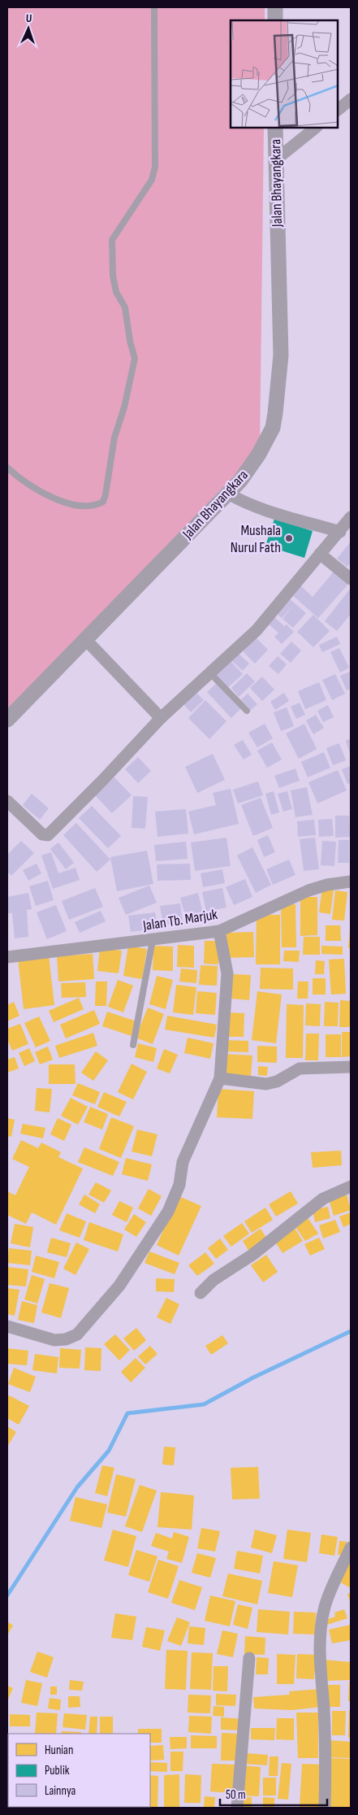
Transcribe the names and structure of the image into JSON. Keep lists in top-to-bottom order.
{
  "streets": {
    "street": ["Jalan Bhayangkara", "Jalan Tb. Marjuk"]
  },
  "places": ["Mushala Nurul Fath"],
  "legend": ["Hunian", "Publik", "Lainnya"],
  "scale_bar": "50 m",
  "north": "top"
}
